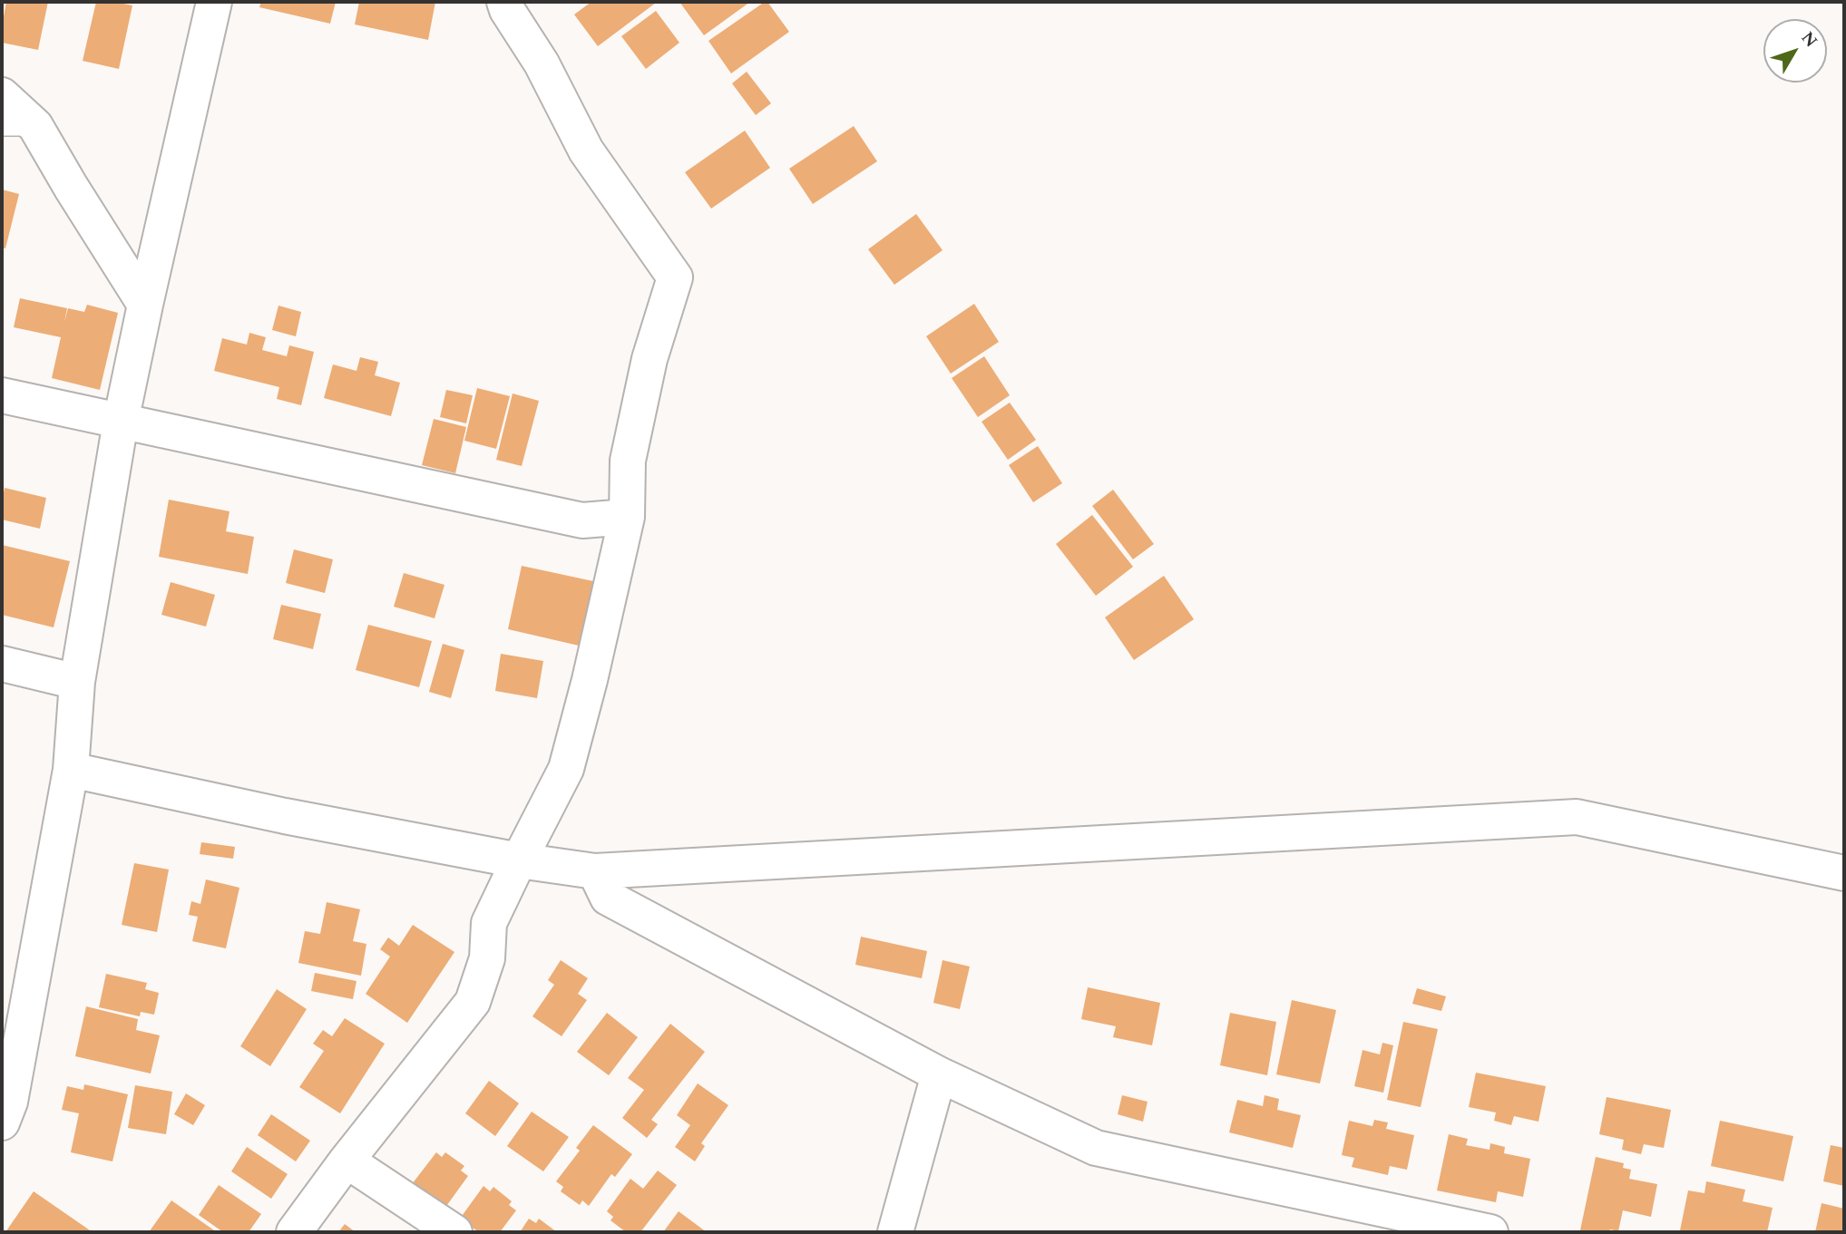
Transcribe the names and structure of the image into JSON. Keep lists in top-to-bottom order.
{
  "north": "top right"
}
